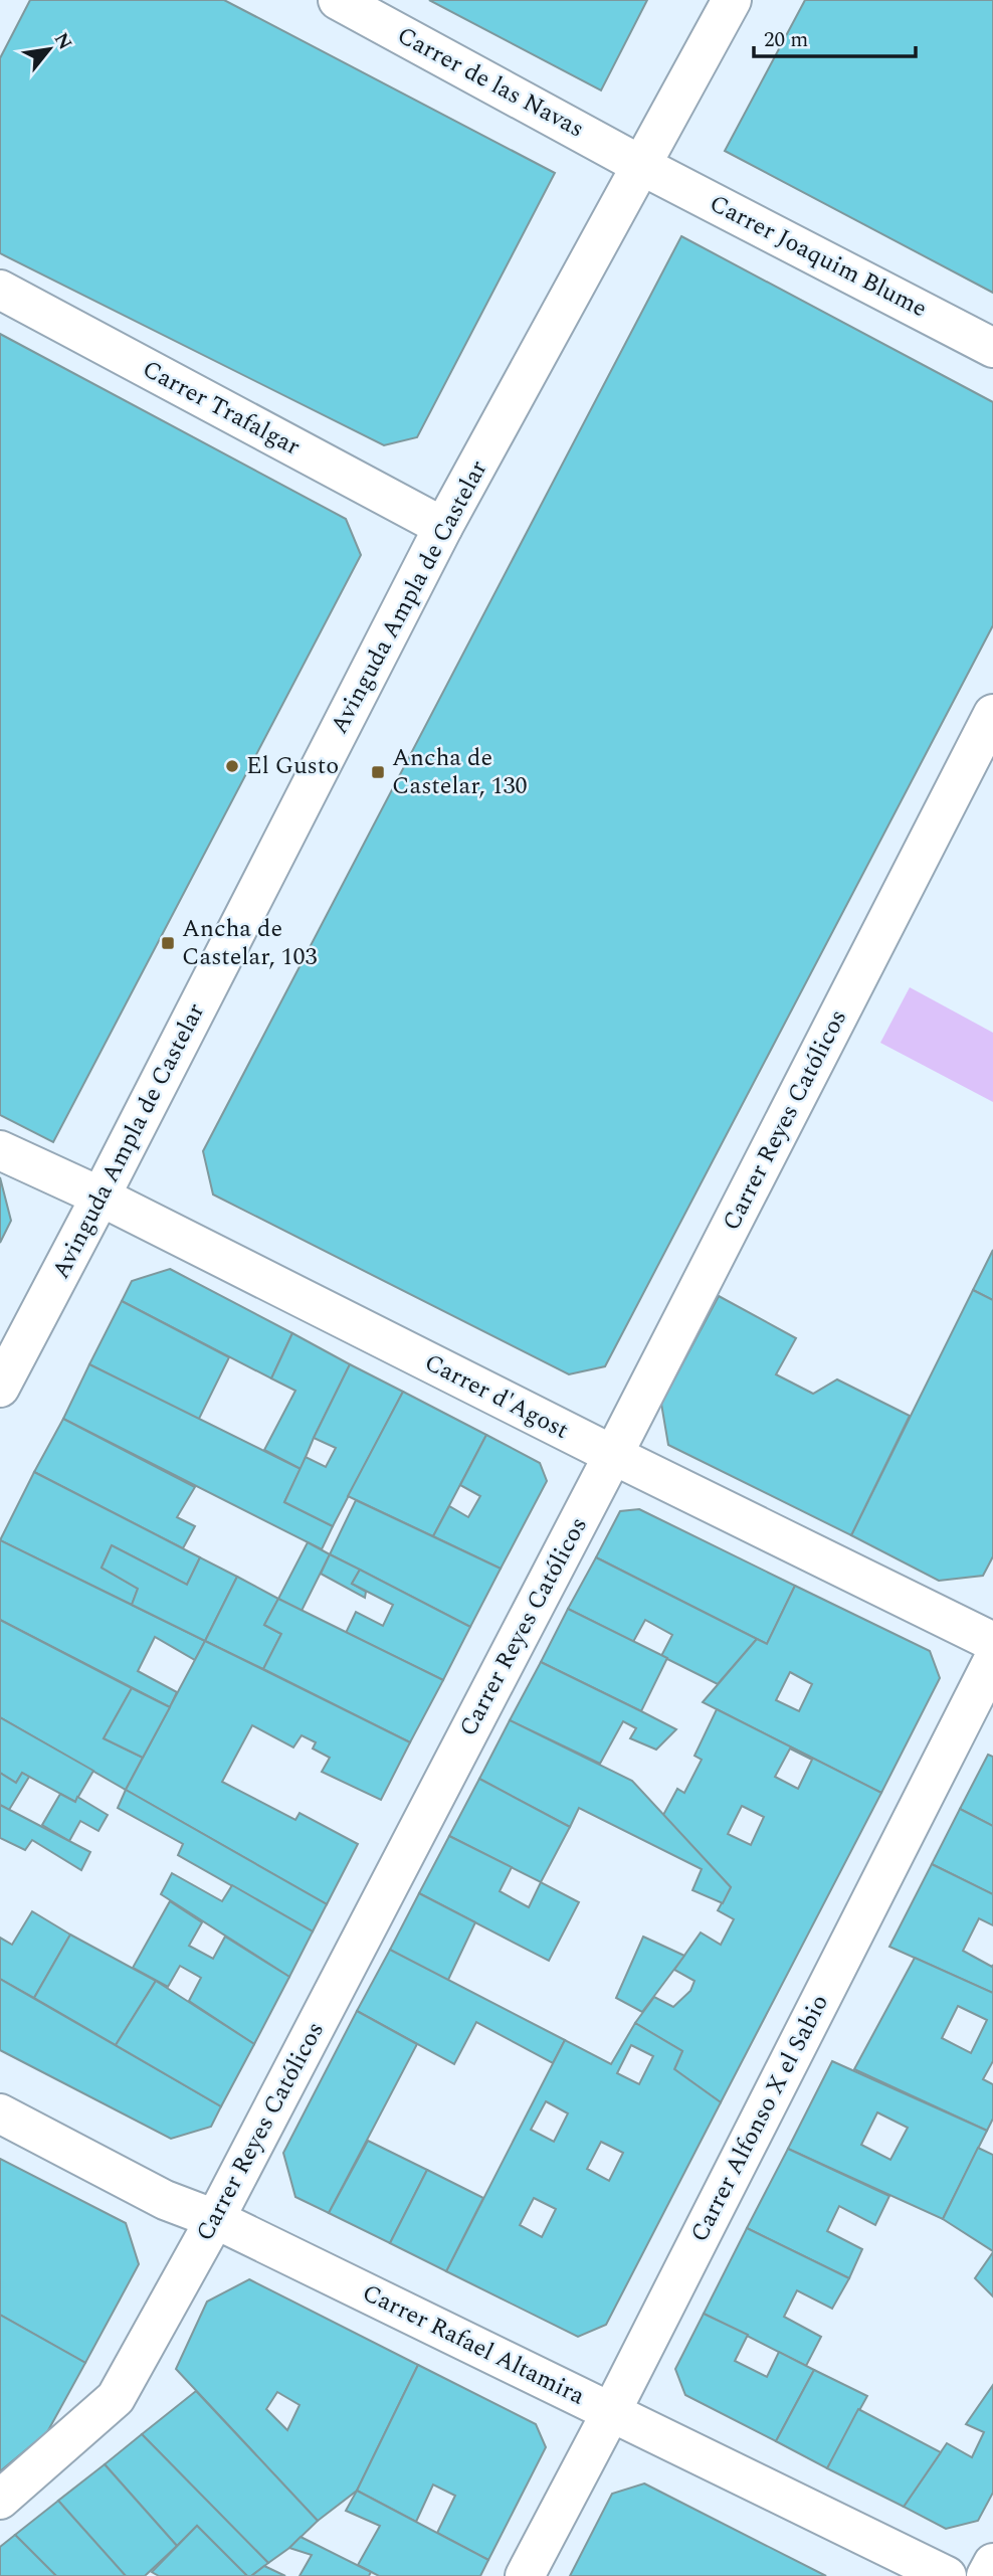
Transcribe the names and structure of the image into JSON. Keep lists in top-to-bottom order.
{
  "streets": {
    "street": [
      "Carrer de las Navas",
      "Carrer Joaquim Blume",
      "Carrer Trafalgar",
      "Avinguda Ampla de Castelar",
      "Carrer Reyes Católicos",
      "Carrer d'Agost",
      "Carrer Alfonso X el Sabio",
      "Carrer Rafael Altamira"
    ]
  },
  "crossings": [
    ["Carrer de las Navas", "Carrer Joaquim Blume"],
    ["Carrer de las Navas", "Avinguda Ampla de Castelar"],
    ["Carrer Joaquim Blume", "Avinguda Ampla de Castelar"],
    ["Carrer Trafalgar", "Avinguda Ampla de Castelar"],
    ["Avinguda Ampla de Castelar", "Carrer d'Agost"],
    ["Carrer Reyes Católicos", "Carrer d'Agost"],
    ["Carrer Reyes Católicos", "Carrer Rafael Altamira"],
    ["Carrer Alfonso X el Sabio", "Carrer Rafael Altamira"]
  ],
  "places": {
    "other": ["El Gusto"],
    "transit": ["Ancha de Castelar, 130", "Ancha de Castelar, 103"]
  },
  "scale_bar": "20 m",
  "north": "top right"
}
